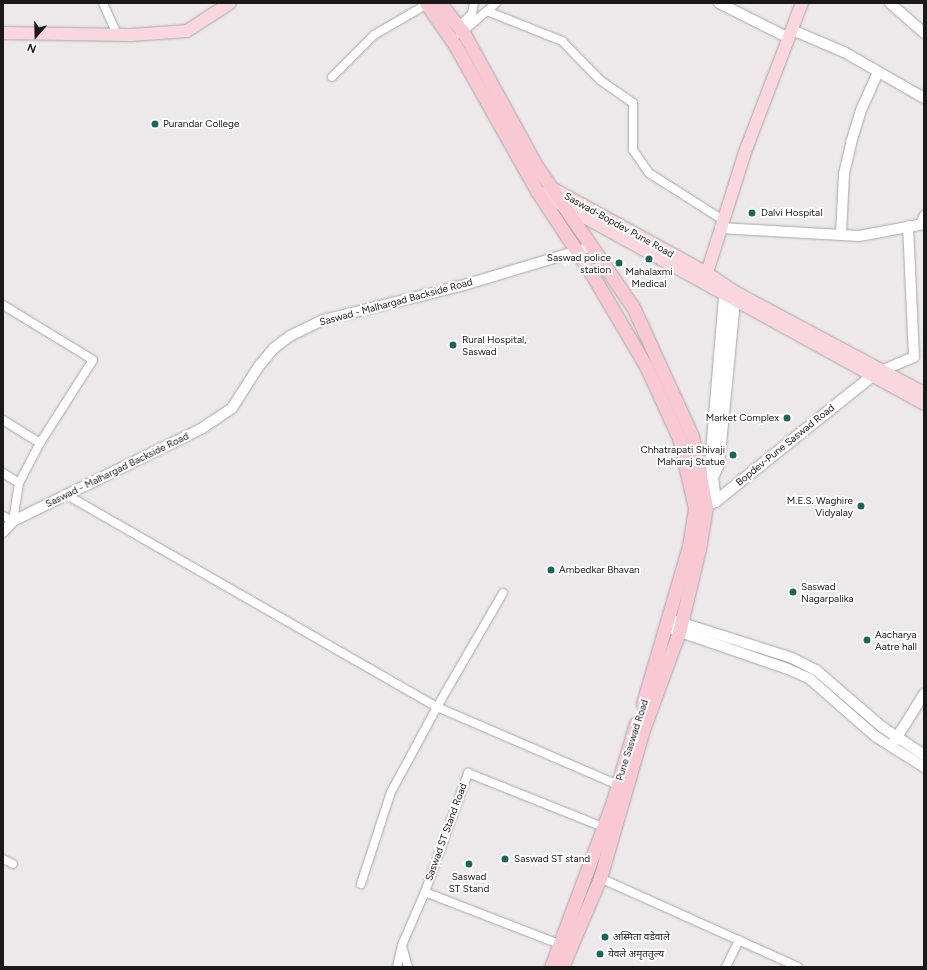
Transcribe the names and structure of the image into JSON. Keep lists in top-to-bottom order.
{
  "streets": {
    "highway": ["Pune Saswad Road"],
    "main road": ["Saswad-Bopdev Pune Road", "Bopdev-Pune Saswad Road"],
    "street": ["Saswad - Malhargad Backside Road", "Saswad ST Stand Road"]
  },
  "crossings": [
    ["Bopdev-Pune Saswad Road", "Pune Saswad Road"],
    ["Pune Saswad Road", "Saswad ST Stand Road"]
  ],
  "places": [
    "Purandar College",
    "Dalvi Hospital",
    "Mahalaxmi Medical",
    "Saswad police station",
    "Rural Hospital, Saswad",
    "Market Complex",
    "Chhatrapati Shivaji Maharaj Statue",
    "M.E.S. Waghire Vidyalay",
    "Ambedkar Bhavan",
    "Saswad Nagarpalika",
    "Aacharya Aatre hall",
    "Saswad ST stand",
    "Saswad ST Stand",
    "अस्मिता वडेवाले",
    "येवले अमृततुल्य"
  ],
  "north": "bottom"
}
